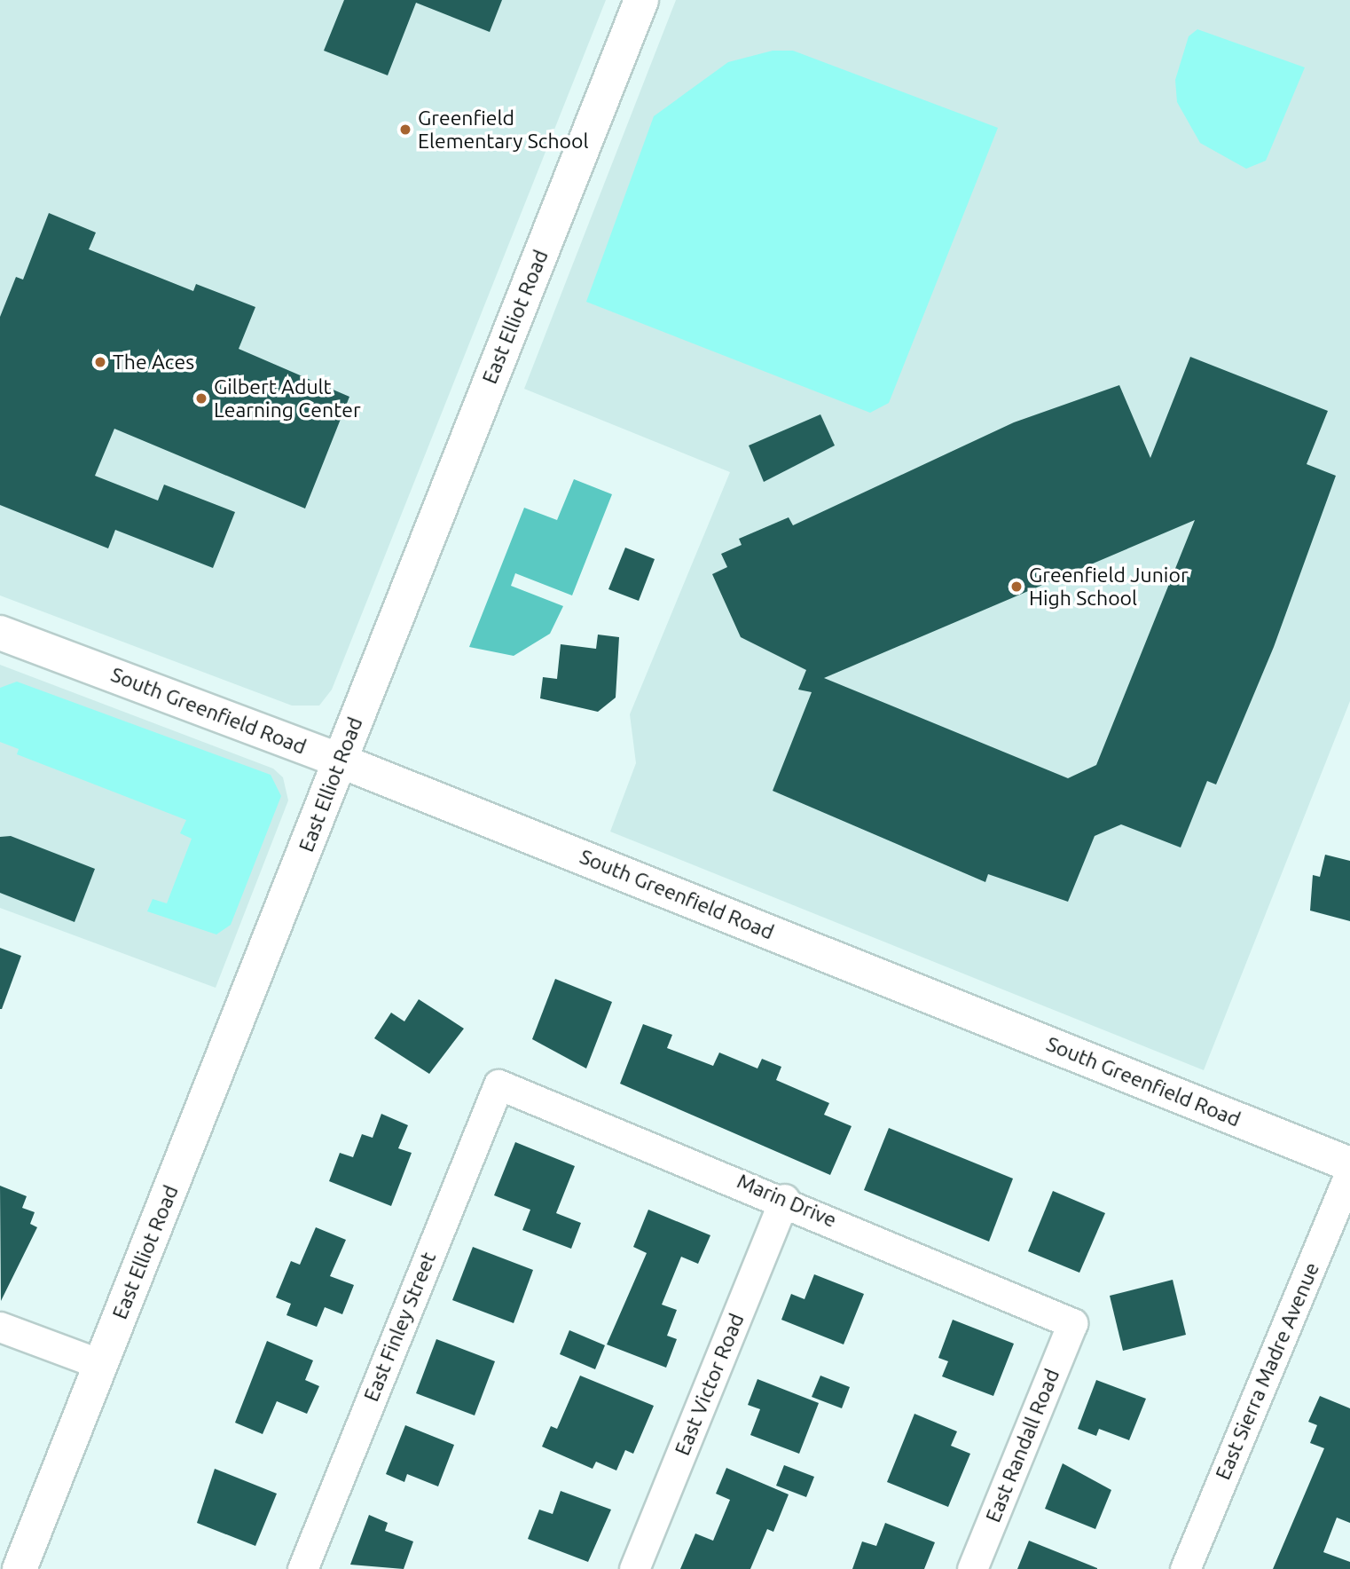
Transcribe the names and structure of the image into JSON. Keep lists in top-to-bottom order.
{
  "streets": {
    "main road": ["East Elliot Road", "South Greenfield Road"],
    "street": [
      "Marin Drive",
      "East Finley Street",
      "East Sierra Madre Avenue",
      "East Victor Road",
      "East Randall Road"
    ]
  },
  "crossings": [
    ["East Elliot Road", "South Greenfield Road"],
    ["Marin Drive", "East Finley Street"],
    ["Marin Drive", "East Victor Road"],
    ["Marin Drive", "East Randall Road"]
  ],
  "places": [
    "Greenfield Elementary School",
    "The Aces",
    "Gilbert Adult Learning Center",
    "Greenfield Junior High School"
  ]
}
